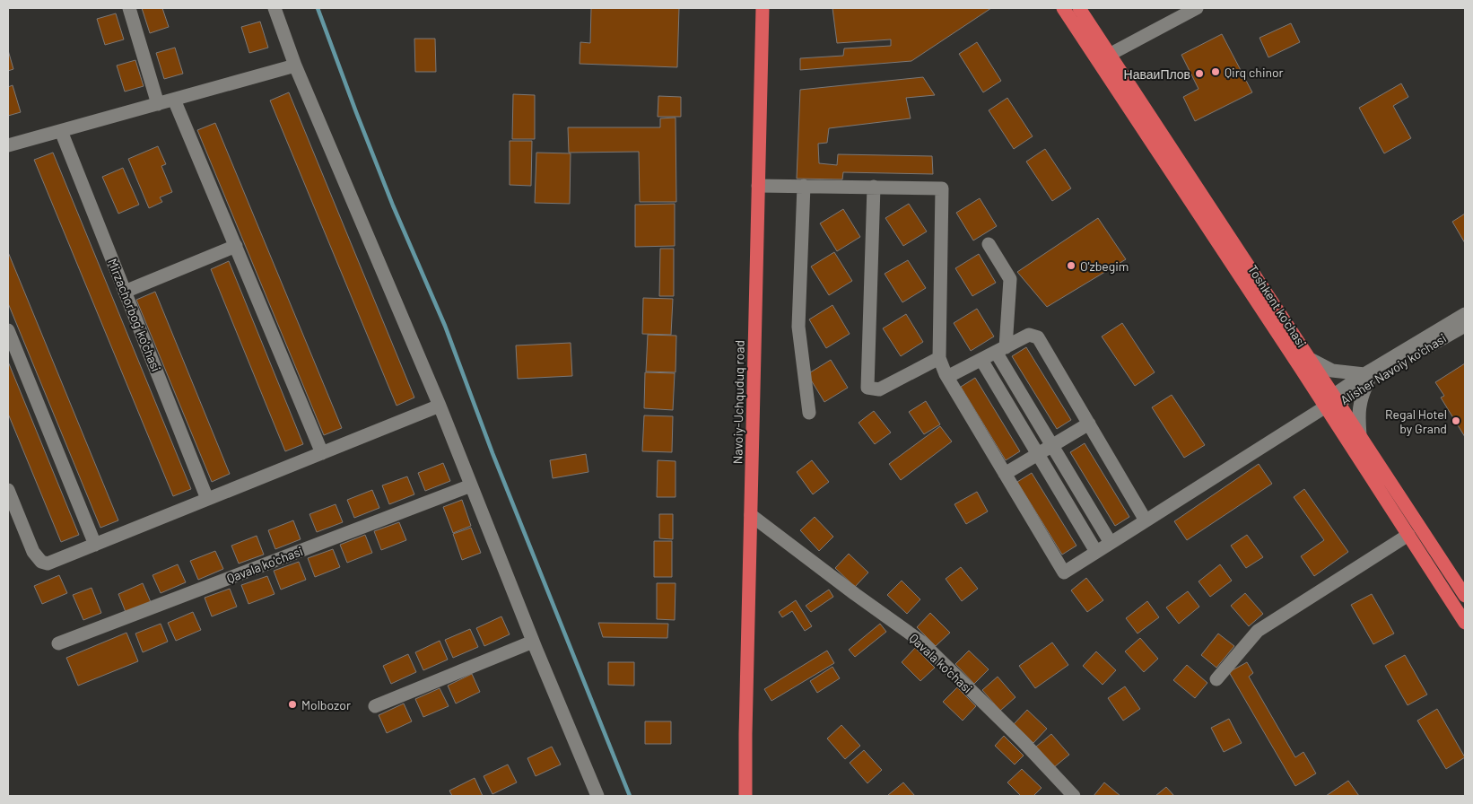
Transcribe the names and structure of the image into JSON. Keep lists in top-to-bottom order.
{
  "streets": {
    "highway": ["Toshkent ko'chasi", "Navoiy-Uchquduq road"],
    "street": ["Mirzachorbog' ko'chasi", "Alisher Navoiy ko'chasi", "Qavala ko'chasi"]
  },
  "crossings": [
    ["Toshkent ko'chasi", "Alisher Navoiy ko'chasi"],
    ["Navoiy-Uchquduq road", "Qavala ko'chasi"]
  ],
  "places": [
    "Qirq chinor",
    "НаваиПлов",
    "O'zbegim",
    "Regal Hotel by Grand",
    "Molbozor"
  ]
}
